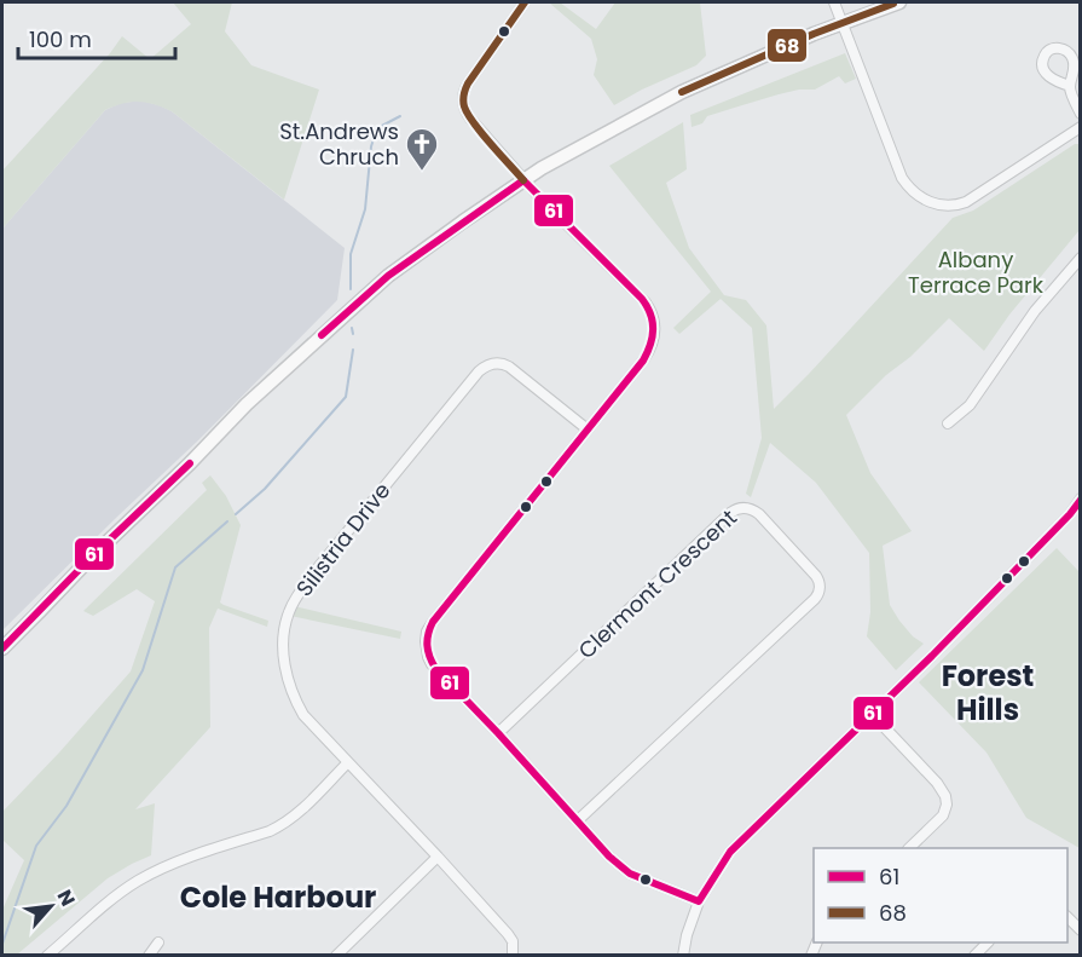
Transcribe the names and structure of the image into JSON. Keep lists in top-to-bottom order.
{
  "streets": {
    "street": ["Silistria Drive", "Clermont Crescent"]
  },
  "districts": ["Forest Hills", "Cole Harbour"],
  "parks": ["Albany Terrace Park"],
  "places": {
    "church": ["St.Andrews Chruch"]
  },
  "lines": ["transit line 68", "transit line 61"],
  "legend": ["61", "68"],
  "scale_bar": "100 m",
  "north": "top right"
}
